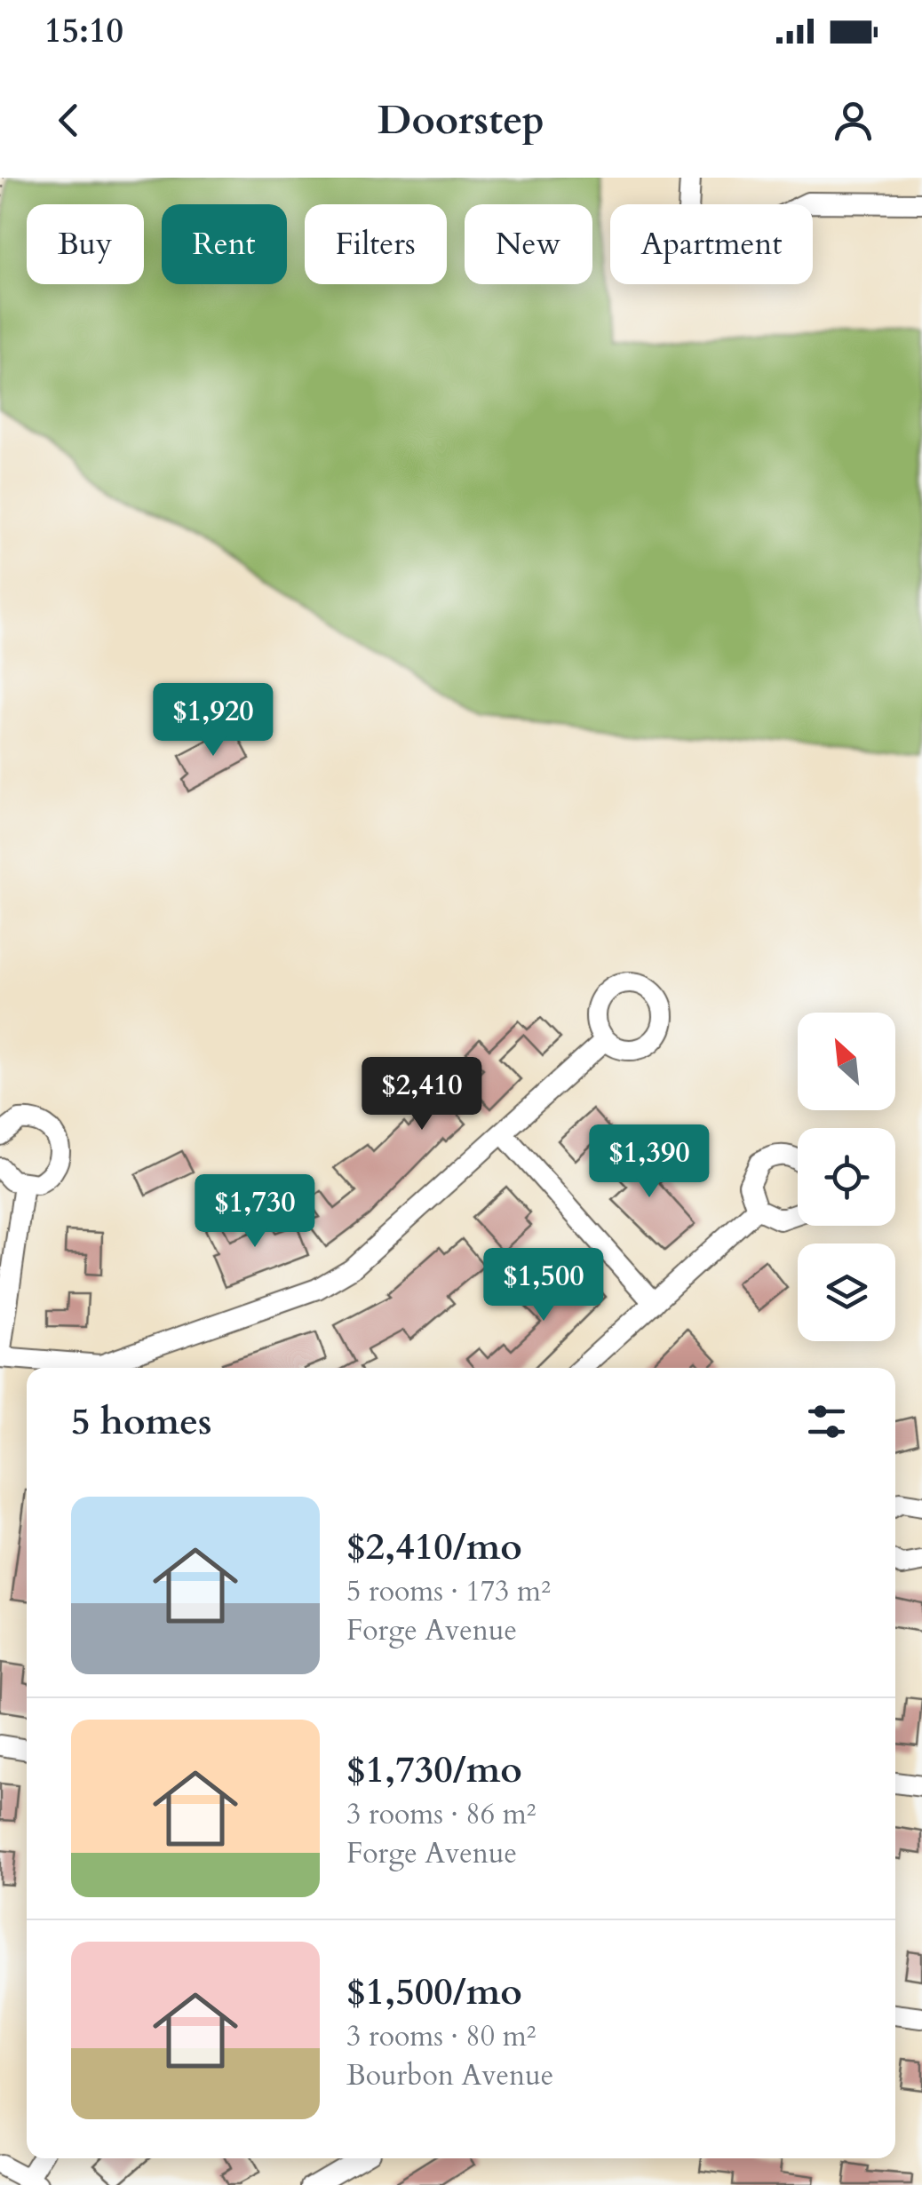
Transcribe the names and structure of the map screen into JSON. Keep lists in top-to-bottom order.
{
  "north": "top left",
  "page": {
    "status": "15:10",
    "header": "Doorstep",
    "chip": [
      "Buy",
      "Rent",
      "Filters",
      "New",
      "Apartment"
    ],
    "price": [
      "$1,920",
      "$2,410",
      "$1,390",
      "$1,730",
      "$1,500"
    ],
    "heading": "5 homes",
    "list": [
      {
        "name": "$2,410/mo",
        "note": "5 rooms · 173 m² · Forge Avenue"
      },
      {
        "name": "$1,730/mo",
        "note": "3 rooms · 86 m² · Forge Avenue"
      },
      {
        "name": "$1,500/mo",
        "note": "3 rooms · 80 m² · Bourbon Avenue"
      }
    ]
  }
}
